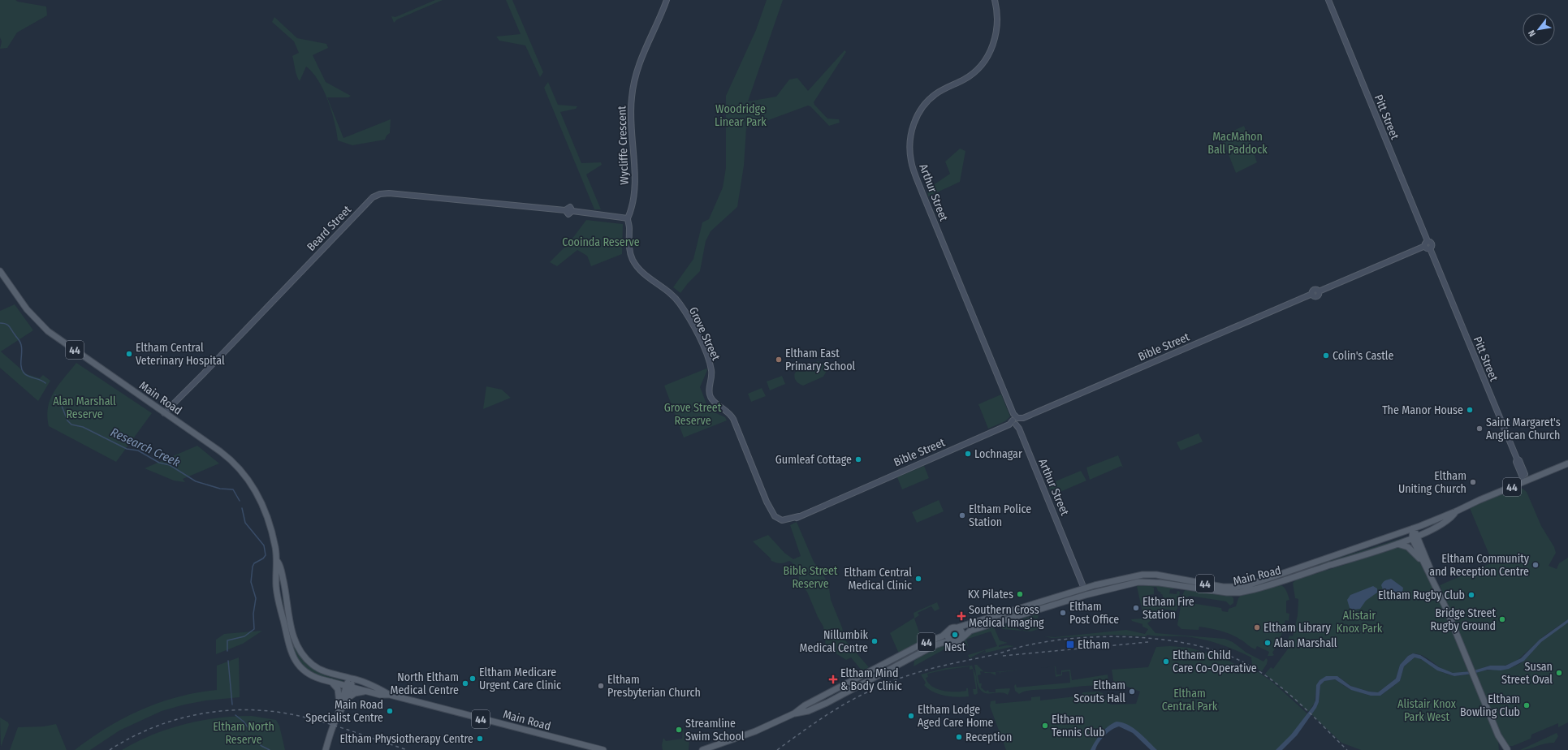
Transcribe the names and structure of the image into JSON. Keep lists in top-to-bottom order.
{
  "streets": {
    "main road": ["44", "Main Road"],
    "street": [
      "Pitt Street",
      "Wycliffe Crescent",
      "Arthur Street",
      "Beard Street",
      "Grove Street",
      "Bible Street"
    ]
  },
  "crossings": [
    ["Pitt Street", "Bible Street"],
    ["Pitt Street", "Main Road"],
    ["Wycliffe Crescent", "Beard Street"],
    ["Wycliffe Crescent", "Grove Street"],
    ["Arthur Street", "Bible Street"],
    ["Arthur Street", "Main Road"],
    ["Beard Street", "Grove Street"],
    ["Beard Street", "Main Road"],
    ["Grove Street", "Bible Street"],
    ["44", "Main Road"]
  ],
  "water": ["Research Creek"],
  "parks": [
    "Woodridge Linear Park",
    "MacMahon Ball Paddock",
    "Cooinda Reserve",
    "Alan Marshall Reserve",
    "Grove Street Reserve",
    "Bible Street Reserve",
    "Alistair Knox Park",
    "Eltham Central Park",
    "Alistair Knox Park West",
    "Eltham North Reserve"
  ],
  "places": {
    "other": [
      "Eltham Central Veterinary Hospital",
      "Colin's Castle",
      "Eltham East Primary School",
      "The Manor House",
      "Saint Margaret's Anglican Church",
      "Lochnagar",
      "Gumleaf Cottage",
      "Eltham Uniting Church",
      "Eltham Police Station",
      "Eltham Community and Reception Centre",
      "Eltham Central Medical Clinic",
      "KX Pilates",
      "Eltham Rugby Club",
      "Eltham Fire Station",
      "Eltham Post Office",
      "Bridge Street Rugby Ground",
      "Eltham Library",
      "Nest",
      "Nillumbik Medical Centre",
      "Alan Marshall",
      "Eltham Child Care Co-Operative",
      "Susan Street Oval",
      "Eltham Medicare Urgent Care Clinic",
      "North Eltham Medical Centre",
      "Eltham Presbyterian Church",
      "Eltham Scouts Hall",
      "Eltham Bowling Club",
      "Main Road Specialist Centre",
      "Eltham Lodge Aged Care Home",
      "Eltham Tennis Club",
      "Streamline Swim School",
      "Reception",
      "Eltham Physiotherapy Centre"
    ],
    "health": ["Southern Cross Medical Imaging", "Eltham Mind & Body Clinic"],
    "transit": ["Eltham"]
  },
  "north": "bottom left"
}
